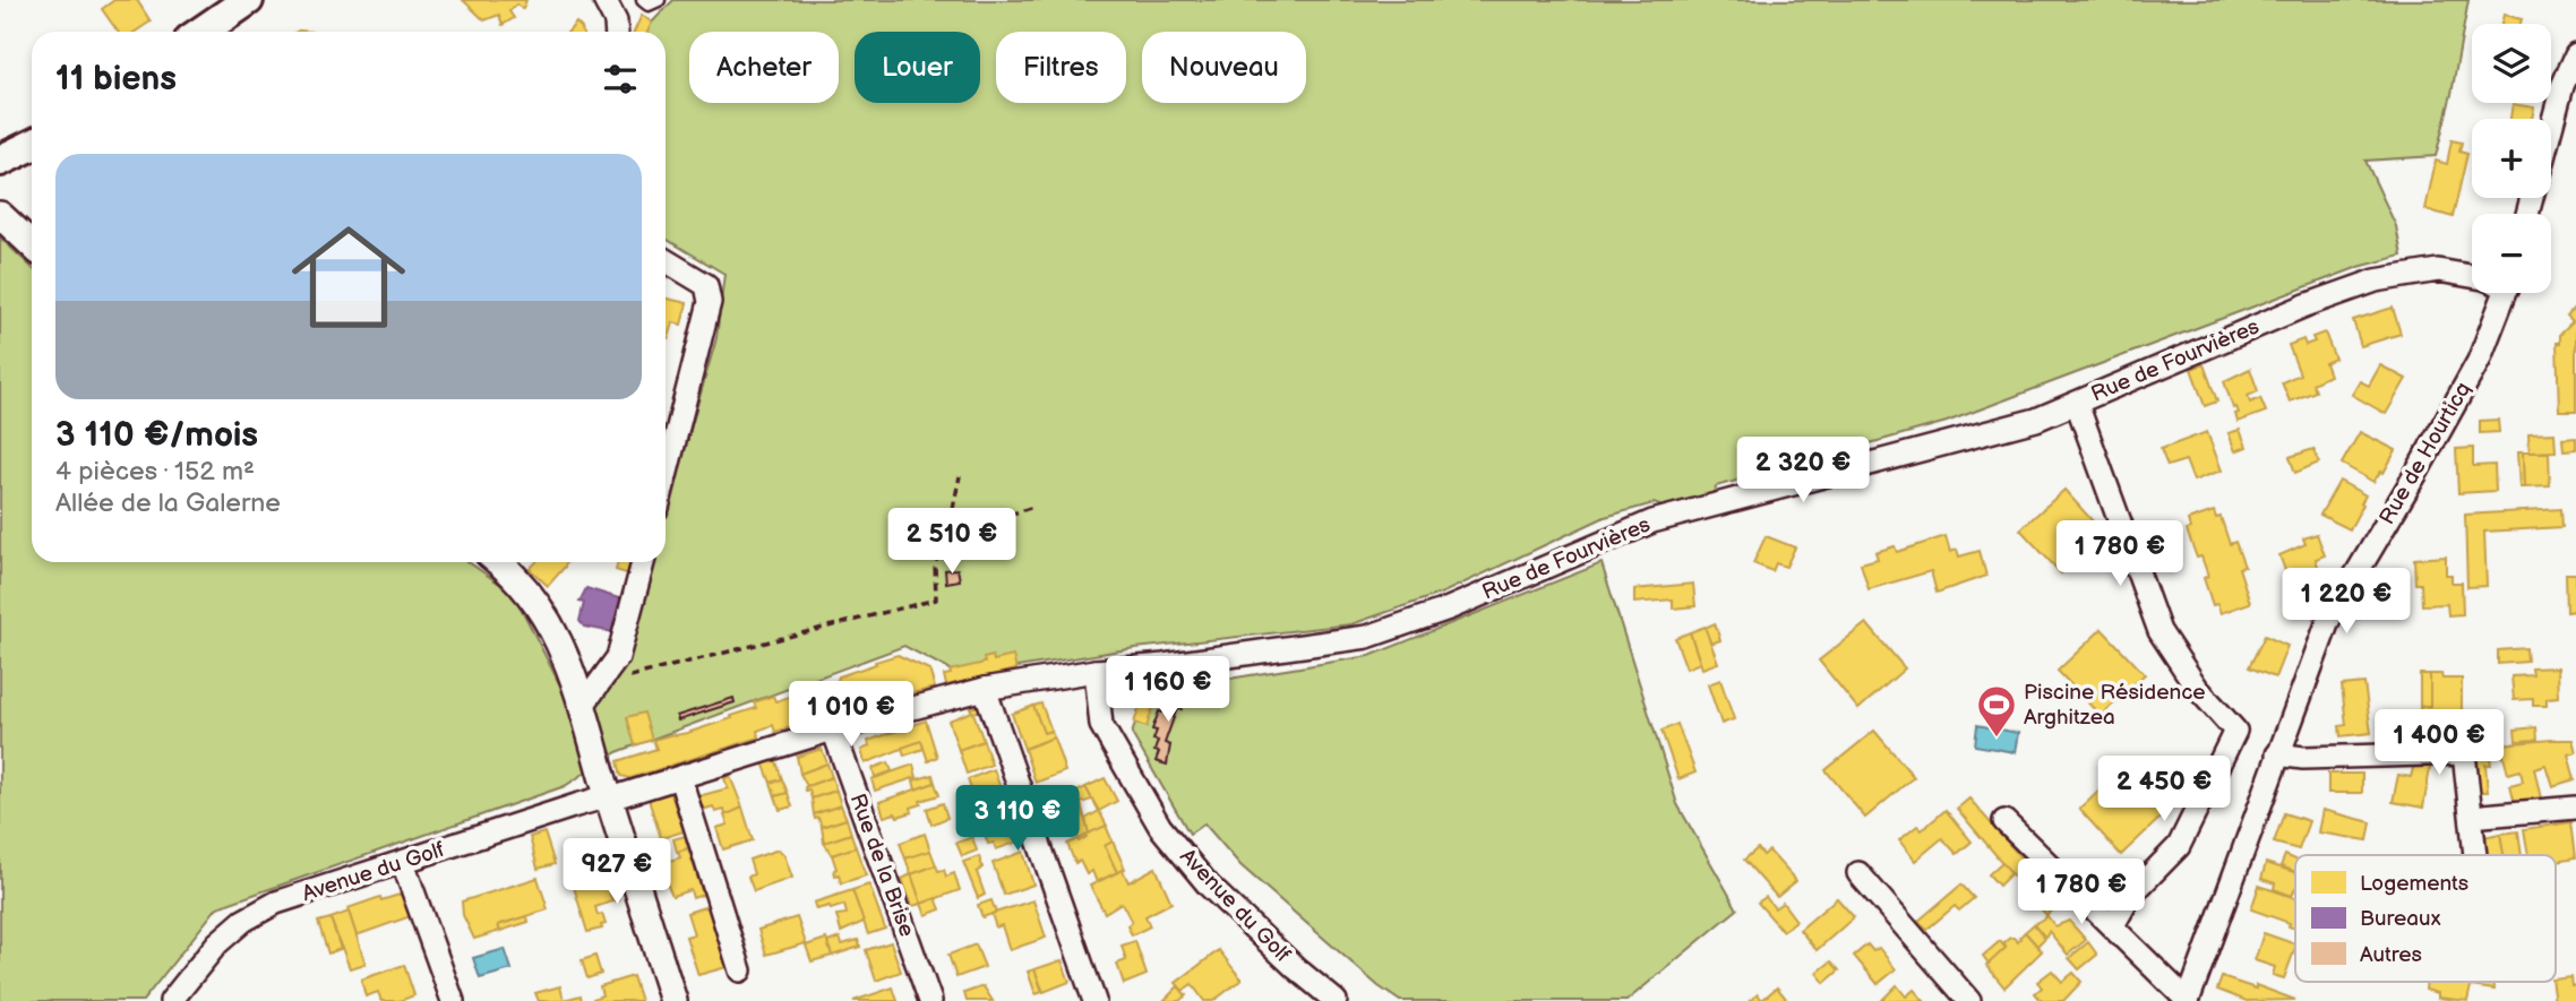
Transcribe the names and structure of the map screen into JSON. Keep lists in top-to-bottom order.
{
  "streets": {
    "street": [
      "Rue de Fourvières",
      "Rue de Hourticq",
      "Rue de la Brise",
      "Avenue du Golf"
    ]
  },
  "crossings": [
    ["Rue de Fourvières", "Rue de la Brise"],
    ["Rue de Fourvières", "Avenue du Golf"]
  ],
  "places": {
    "sports": ["Piscine Résidence Arghitzea"]
  },
  "legend": ["Logements", "Bureaux", "Autres"],
  "page": {
    "map_buttons": ["+", "−"],
    "chip": [
      "Acheter",
      "Louer",
      "Filtres",
      "Nouveau"
    ],
    "heading": "11 biens",
    "list": [
      {
        "name": "3 110 €/mois",
        "note": "4 pièces · 152 m² · Allée de la Galerne"
      }
    ],
    "price": [
      "2 320 €",
      "2 510 €",
      "1 780 €",
      "1 220 €",
      "1 160 €",
      "1 010 €",
      "1 400 €",
      "2 450 €",
      "3 110 €",
      "927 €",
      "1 780 €"
    ]
  }
}
